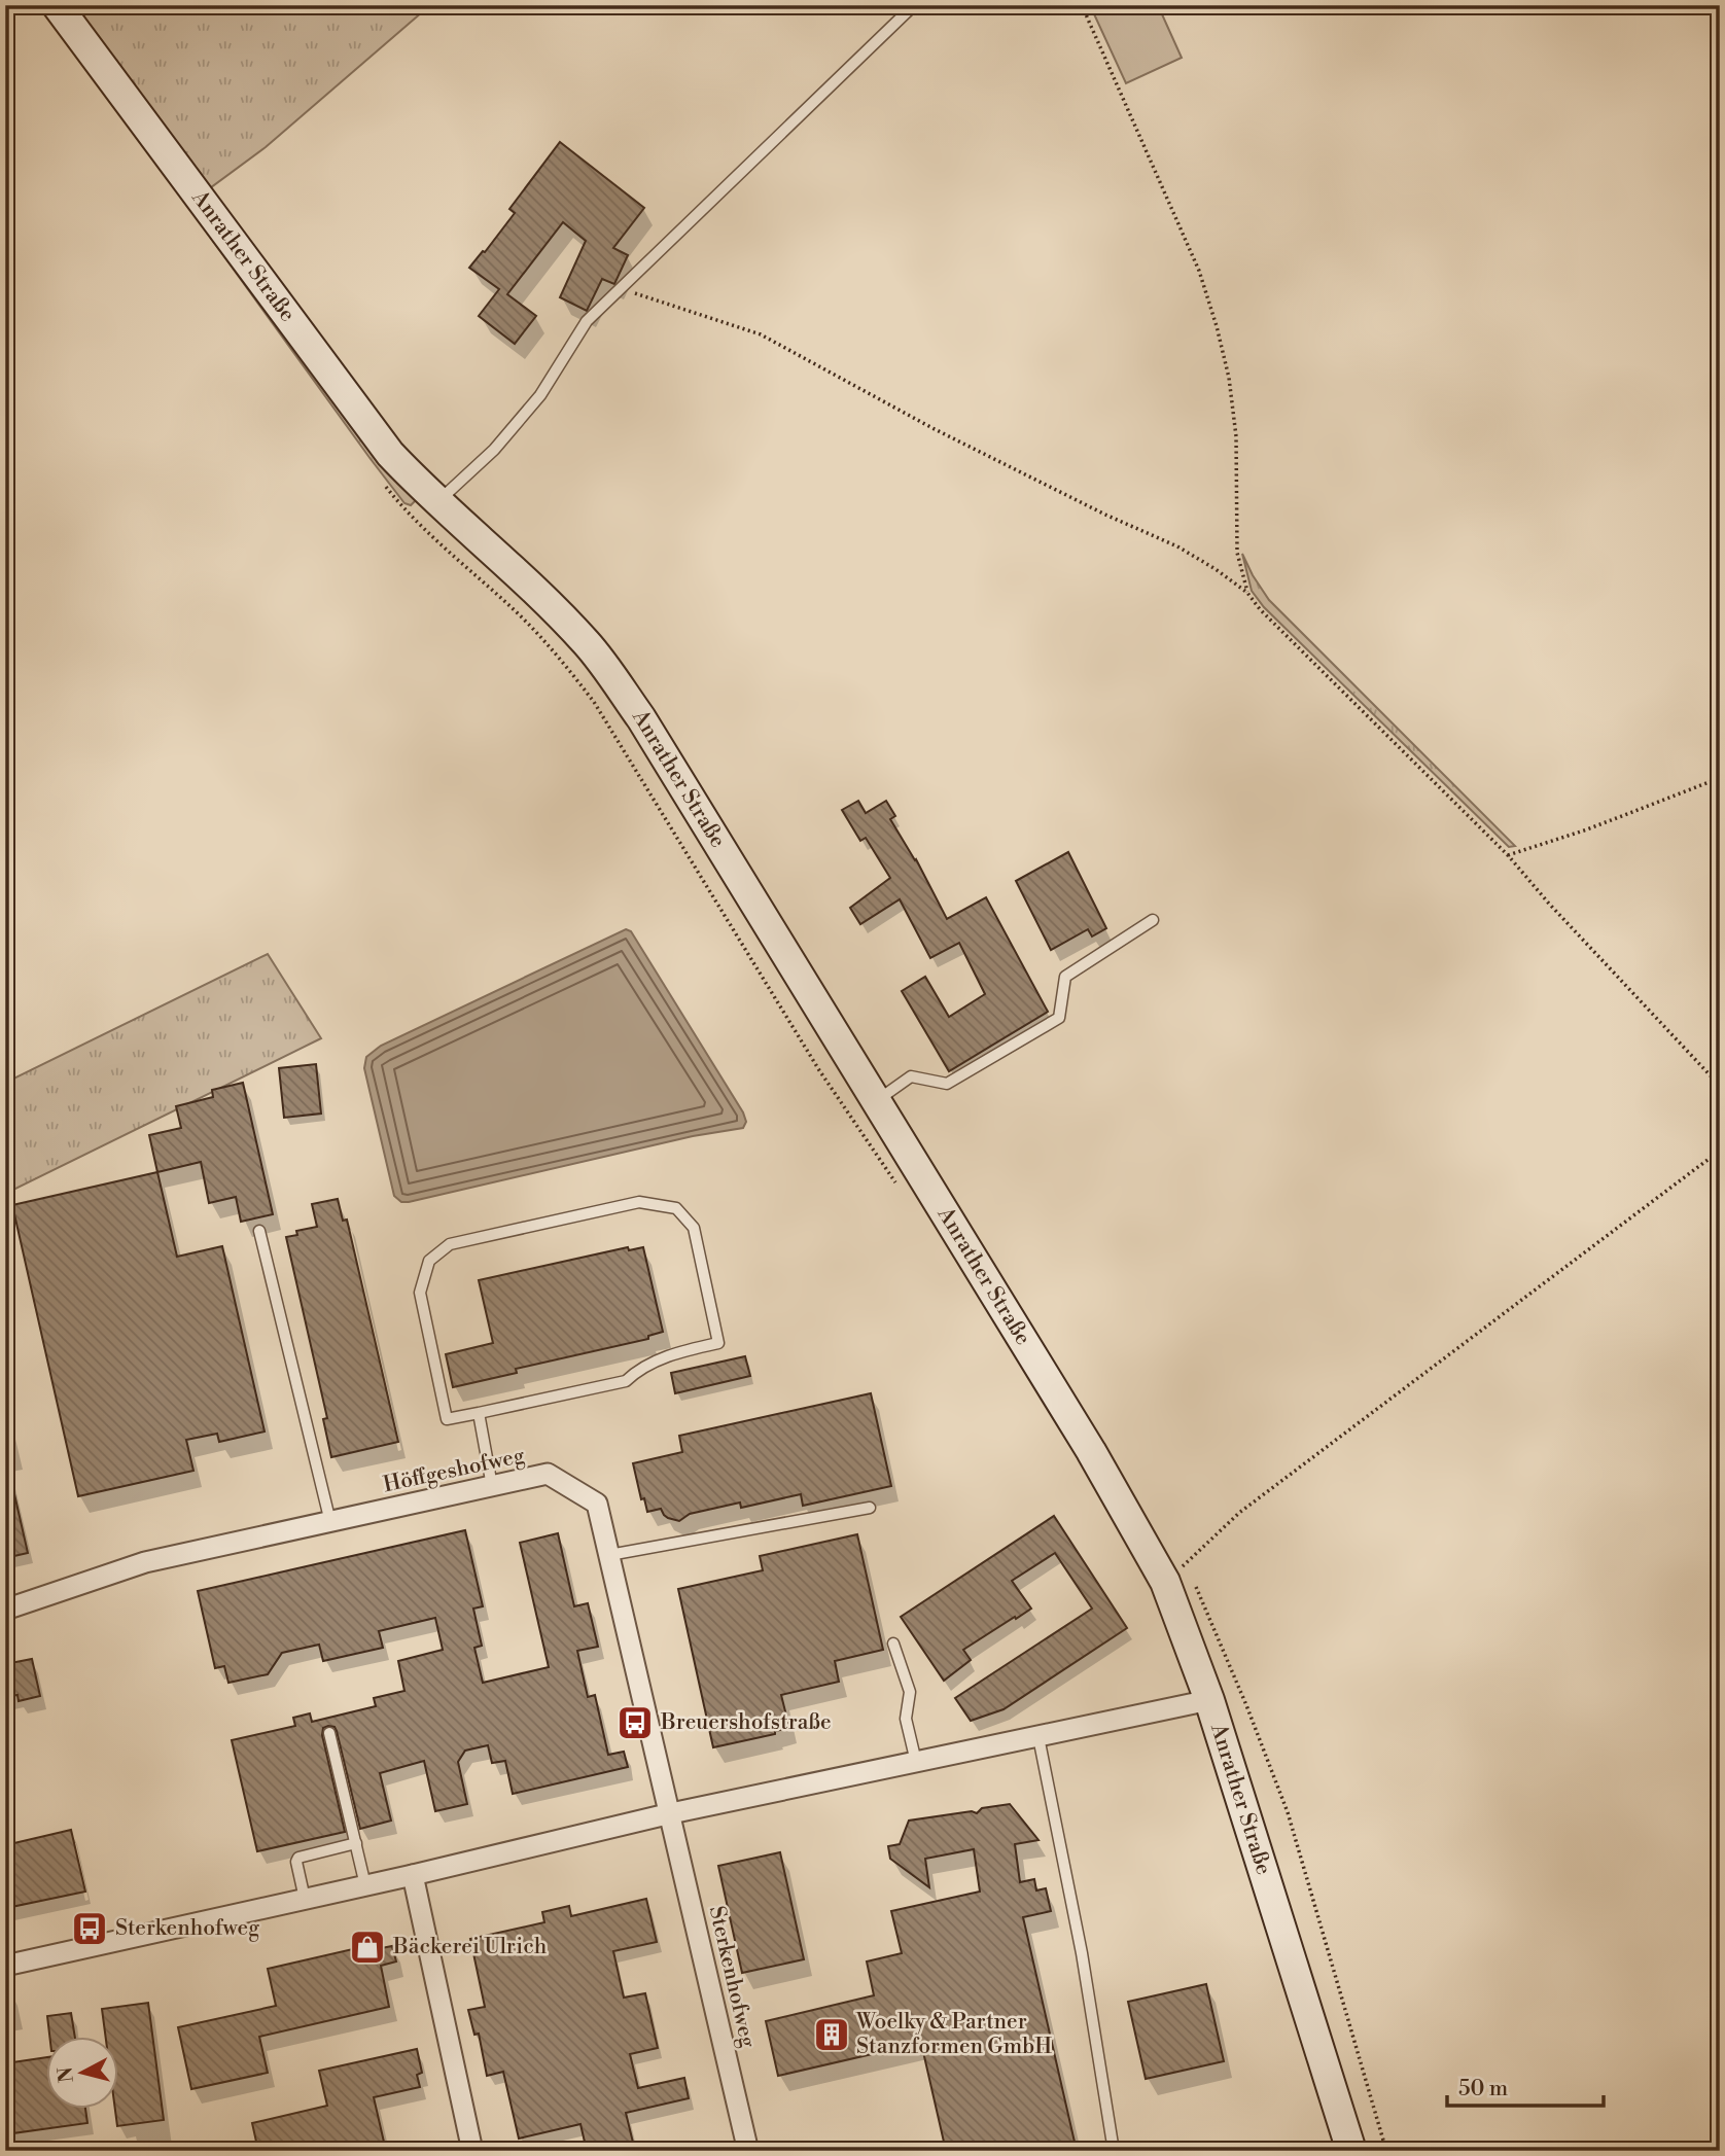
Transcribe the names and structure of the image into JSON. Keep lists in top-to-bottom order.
{
  "streets": {
    "main road": ["Anrather Straße"],
    "street": ["Höffgeshofweg", "Sterkenhofweg"]
  },
  "crossings": [
    ["Höffgeshofweg", "Sterkenhofweg"]
  ],
  "places": {
    "bus stop": ["Breuershofstraße", "Sterkenhofweg"],
    "shop": ["Bäckerei Ulrich"],
    "building": ["Woelky & Partner Stanzformen GmbH"]
  },
  "scale_bar": "50 m",
  "north": "left"
}
